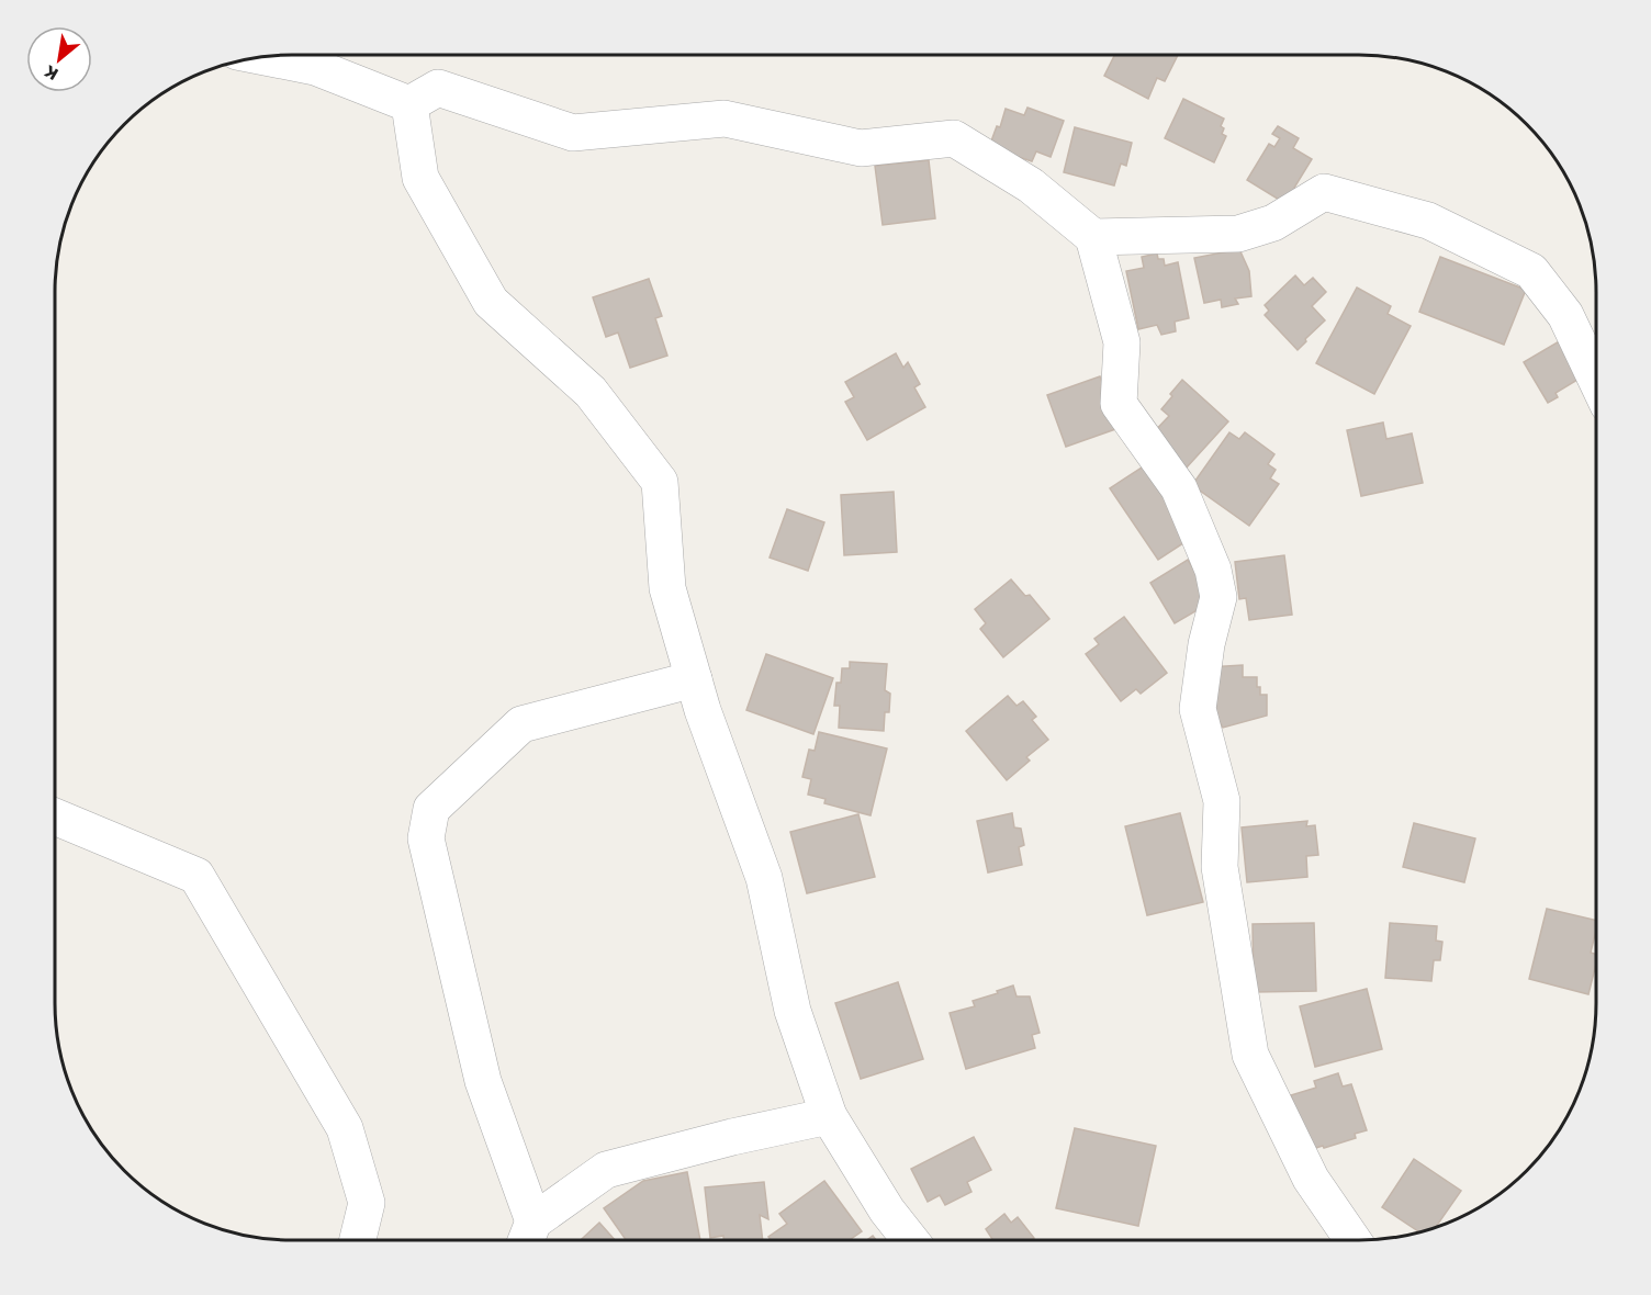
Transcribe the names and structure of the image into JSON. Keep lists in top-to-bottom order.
{
  "north": "bottom left"
}
